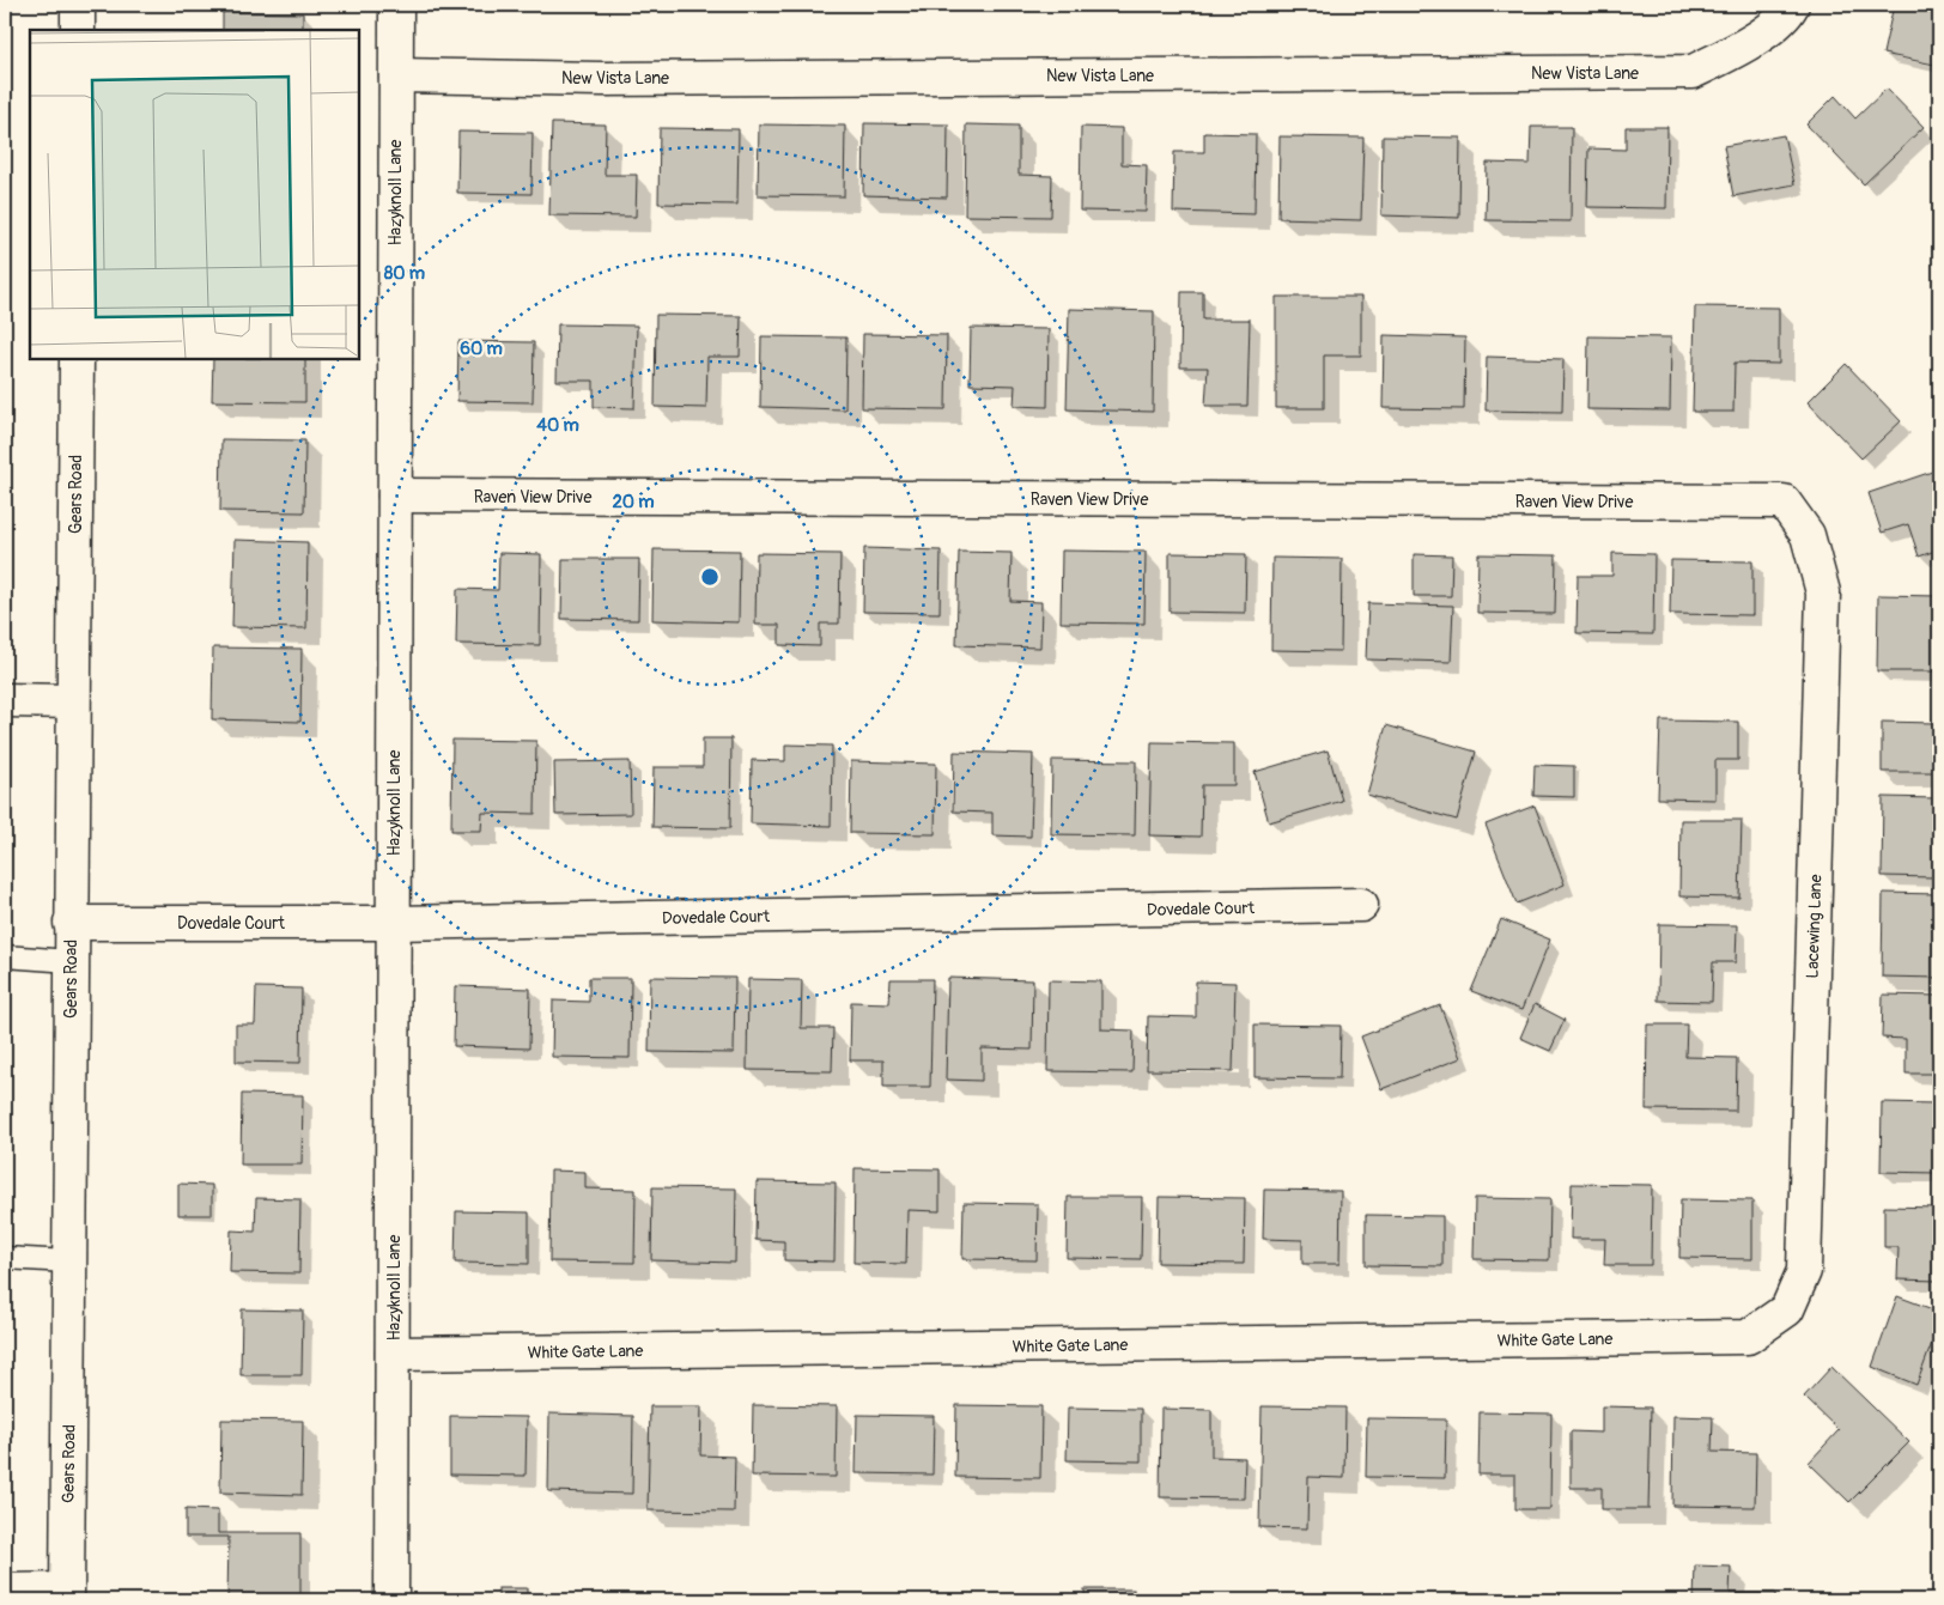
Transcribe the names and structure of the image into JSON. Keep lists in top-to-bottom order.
{
  "streets": {
    "street": [
      "New Vista Lane",
      "Hazyknoll Lane",
      "Gears Road",
      "Raven View Drive",
      "Dovedale Court",
      "Lacewing Lane",
      "White Gate Lane"
    ]
  },
  "crossings": [
    ["New Vista Lane", "Hazyknoll Lane"],
    ["Hazyknoll Lane", "Raven View Drive"],
    ["Hazyknoll Lane", "Dovedale Court"],
    ["Hazyknoll Lane", "White Gate Lane"],
    ["Gears Road", "Dovedale Court"],
    ["Raven View Drive", "Lacewing Lane"],
    ["Lacewing Lane", "White Gate Lane"]
  ],
  "rings": [
    "80 m",
    "60 m",
    "40 m",
    "20 m"
  ]
}
